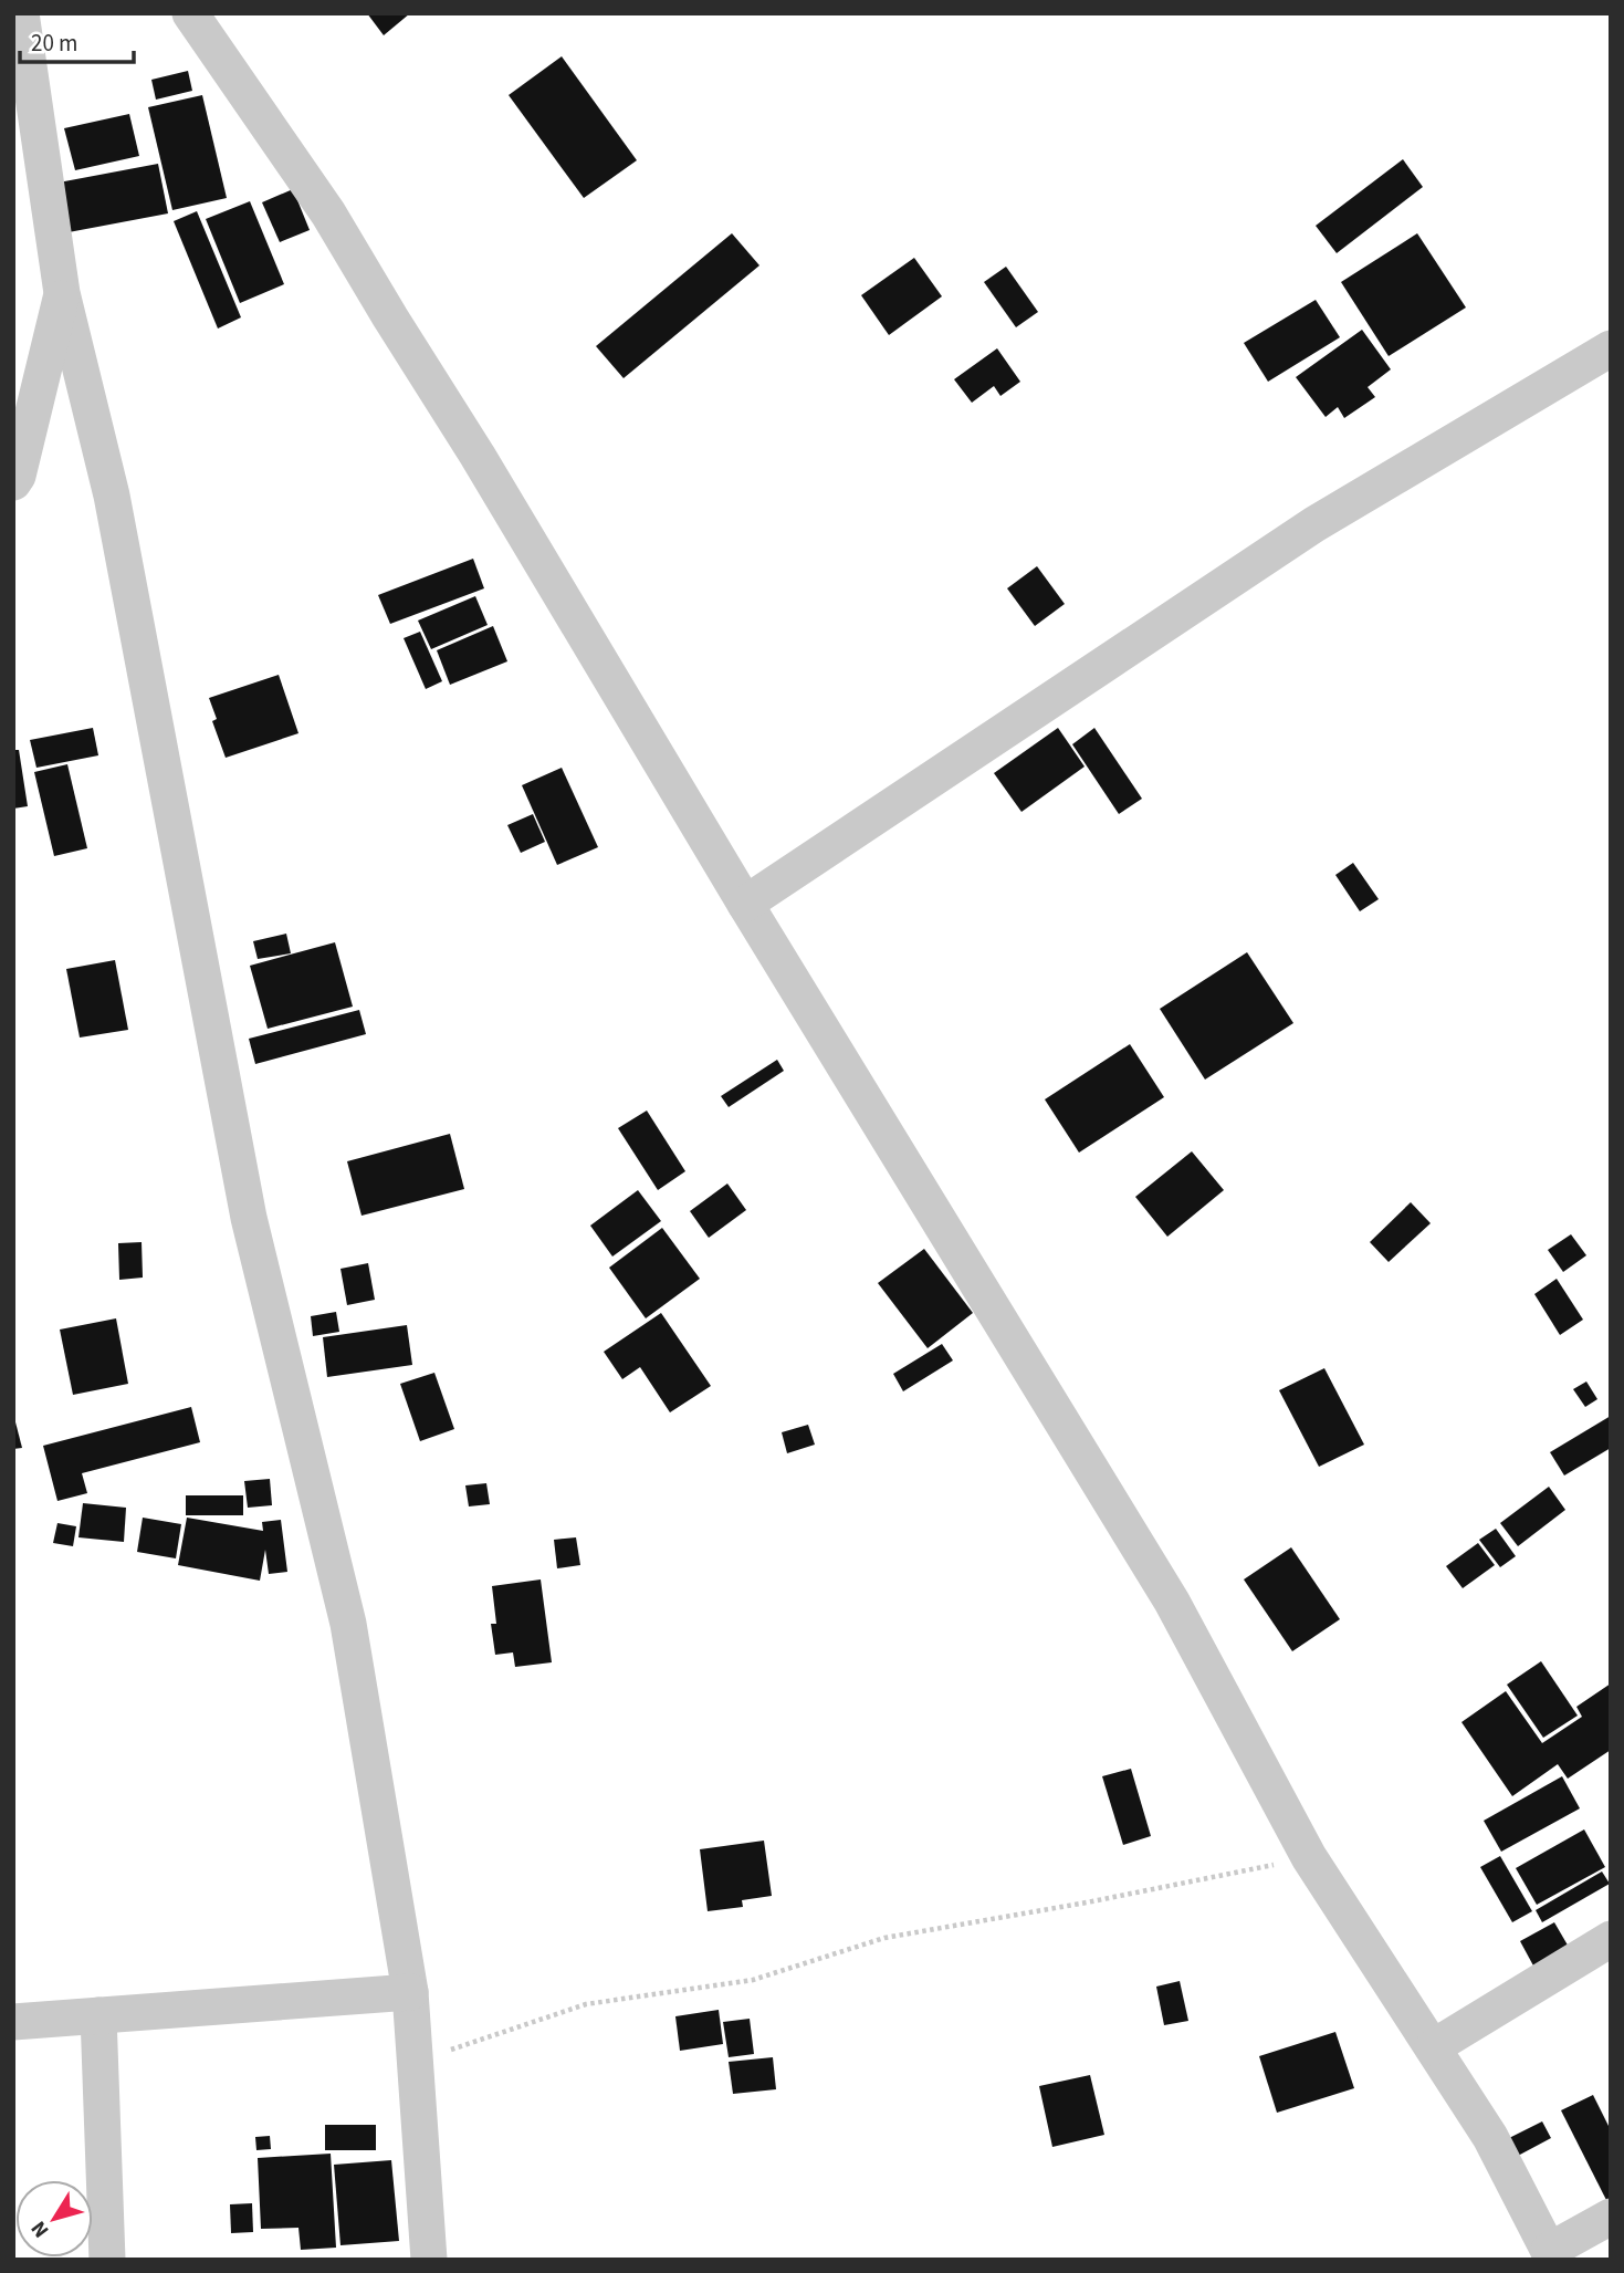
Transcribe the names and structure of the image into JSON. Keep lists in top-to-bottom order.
{
  "scale_bar": "20 m",
  "north": "bottom left"
}
